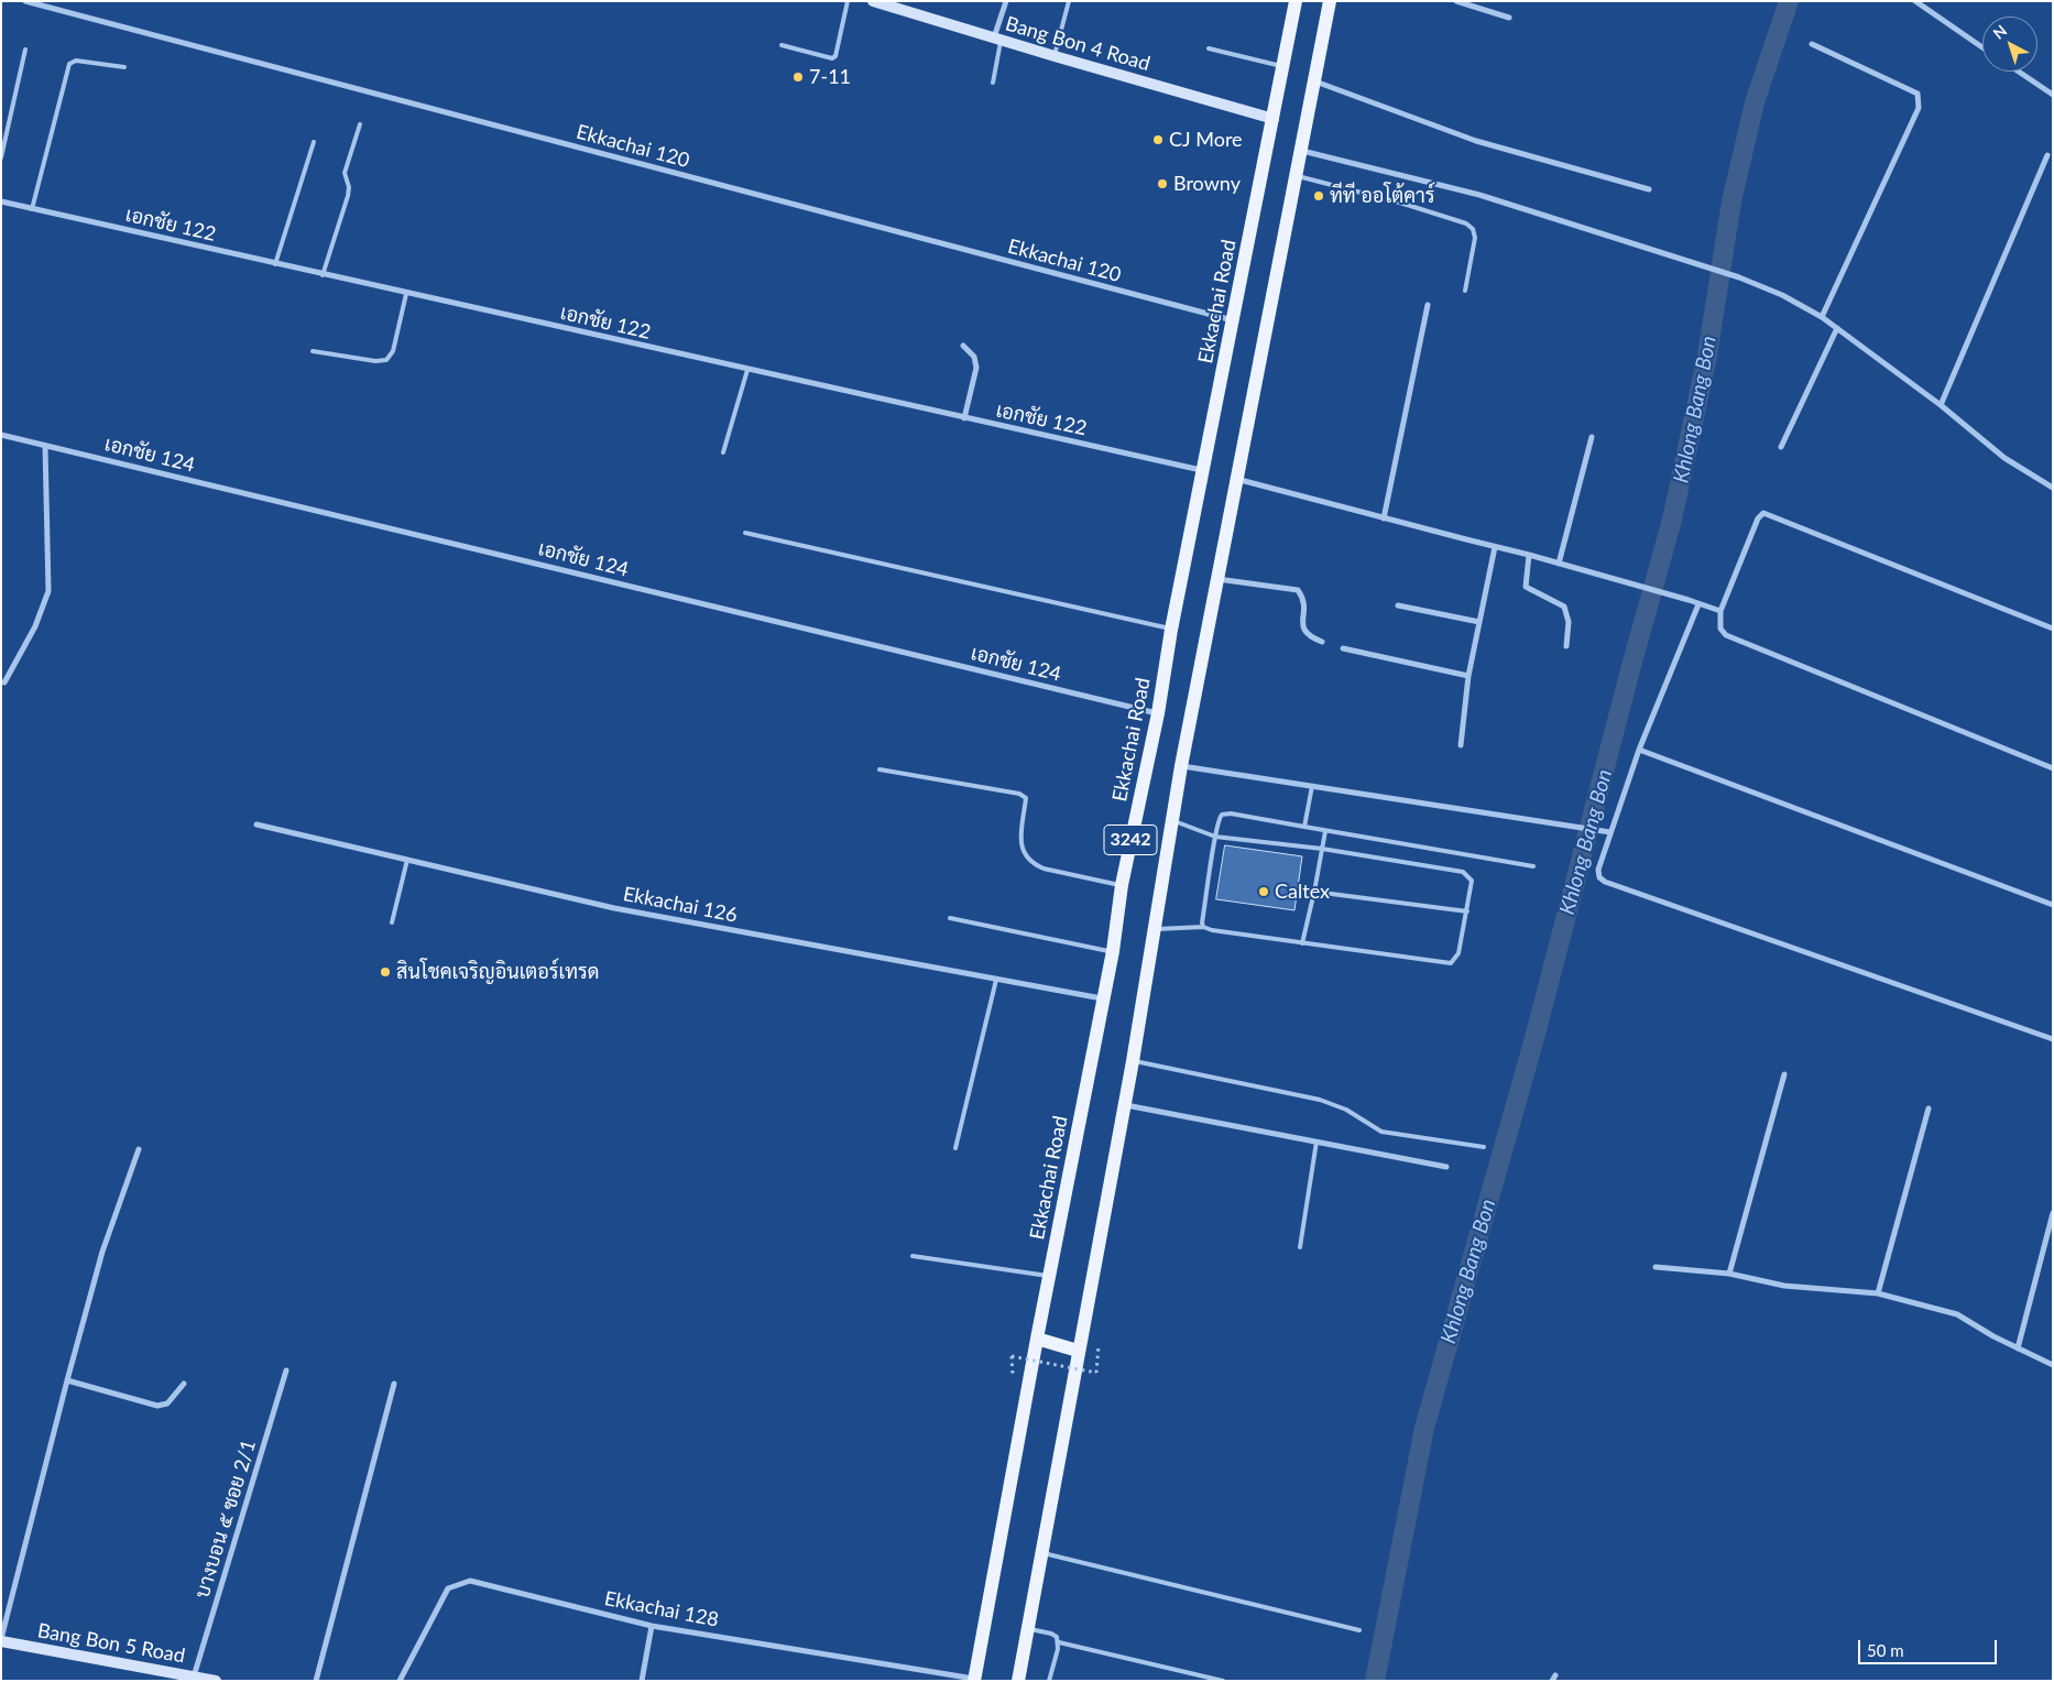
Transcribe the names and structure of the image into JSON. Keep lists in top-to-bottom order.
{
  "streets": {
    "main road": ["Ekkachai Road", "3242"],
    "street": [
      "Bang Bon 4 Road",
      "Ekkachai 120",
      "เอกชัย 122",
      "เอกชัย 124",
      "Ekkachai 126",
      "บางบอน ๕ ซอย 2/1",
      "Ekkachai 128",
      "Bang Bon 5 Road"
    ]
  },
  "crossings": [
    ["Bang Bon 4 Road", "Ekkachai Road"],
    ["Ekkachai 120", "Ekkachai Road"],
    ["เอกชัย 122", "Ekkachai Road"],
    ["Ekkachai Road", "เอกชัย 124"],
    ["Ekkachai Road", "Ekkachai 126"],
    ["Ekkachai Road", "Ekkachai 128"],
    ["บางบอน ๕ ซอย 2/1", "Bang Bon 5 Road"]
  ],
  "water": ["Khlong Bang Bon"],
  "places": [
    "7-11",
    "CJ More",
    "Browny",
    "ทีที ออโต้คาร์",
    "Caltex",
    "สินโชคเจริญอินเตอร์เทรด"
  ],
  "scale_bar": "50 m",
  "north": "top left"
}
